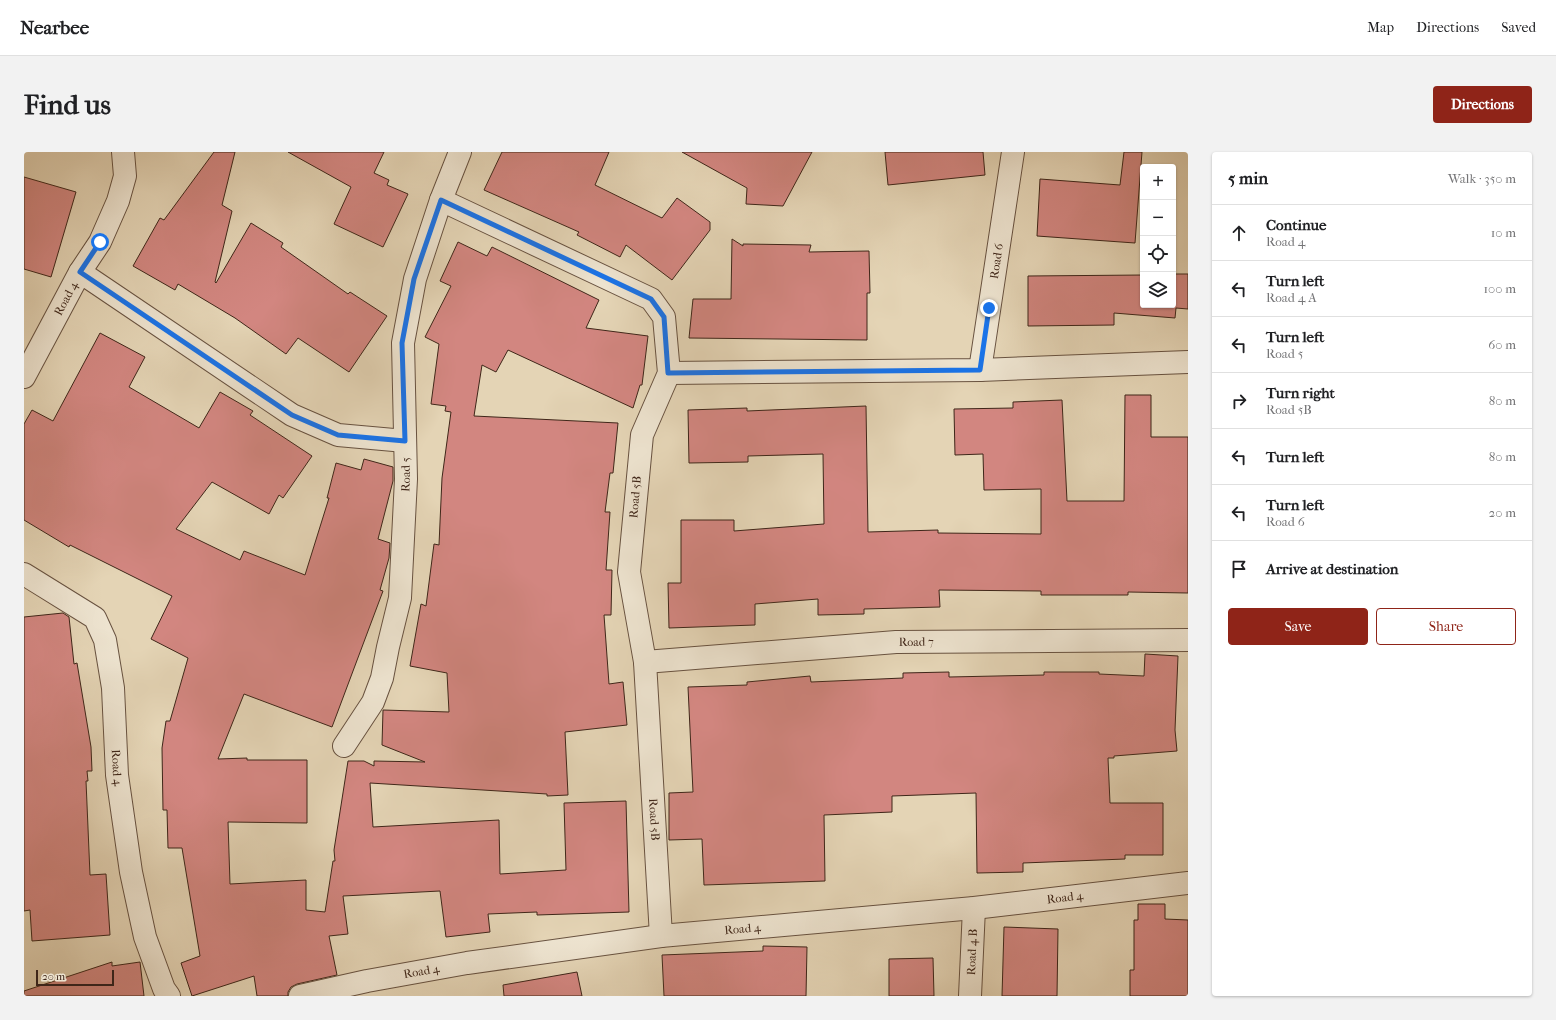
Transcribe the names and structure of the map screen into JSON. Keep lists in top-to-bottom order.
{
  "streets": {
    "street": [
      "Road 6",
      "Road 4",
      "Road 5",
      "Road 5B",
      "Road 7",
      "Road 4 B"
    ]
  },
  "crossings": [
    ["Road 4", "Road 5B"],
    ["Road 4", "Road 4 B"],
    ["Road 5", "Road 5B"],
    ["Road 5B", "Road 7"]
  ],
  "scale_bar": "20 m",
  "page": {
    "header": "Nearbee",
    "nav": ["Map", "Directions", "Saved"],
    "buttons": [
      "Directions",
      ["Save", "Share"]
    ],
    "title": "Find us",
    "heading": ["5 min", "Walk · 350 m"],
    "map_buttons": ["+", "−"],
    "list": [
      ["Continue", "Road 4", "10 m"],
      ["Turn left", "Road 4 A", "100 m"],
      ["Turn left", "Road 5", "60 m"],
      ["Turn right", "Road 5B", "80 m"],
      ["Turn left", "80 m"],
      ["Turn left", "Road 6", "20 m"],
      "Arrive at destination"
    ],
    "scale": "20 m"
  }
}
